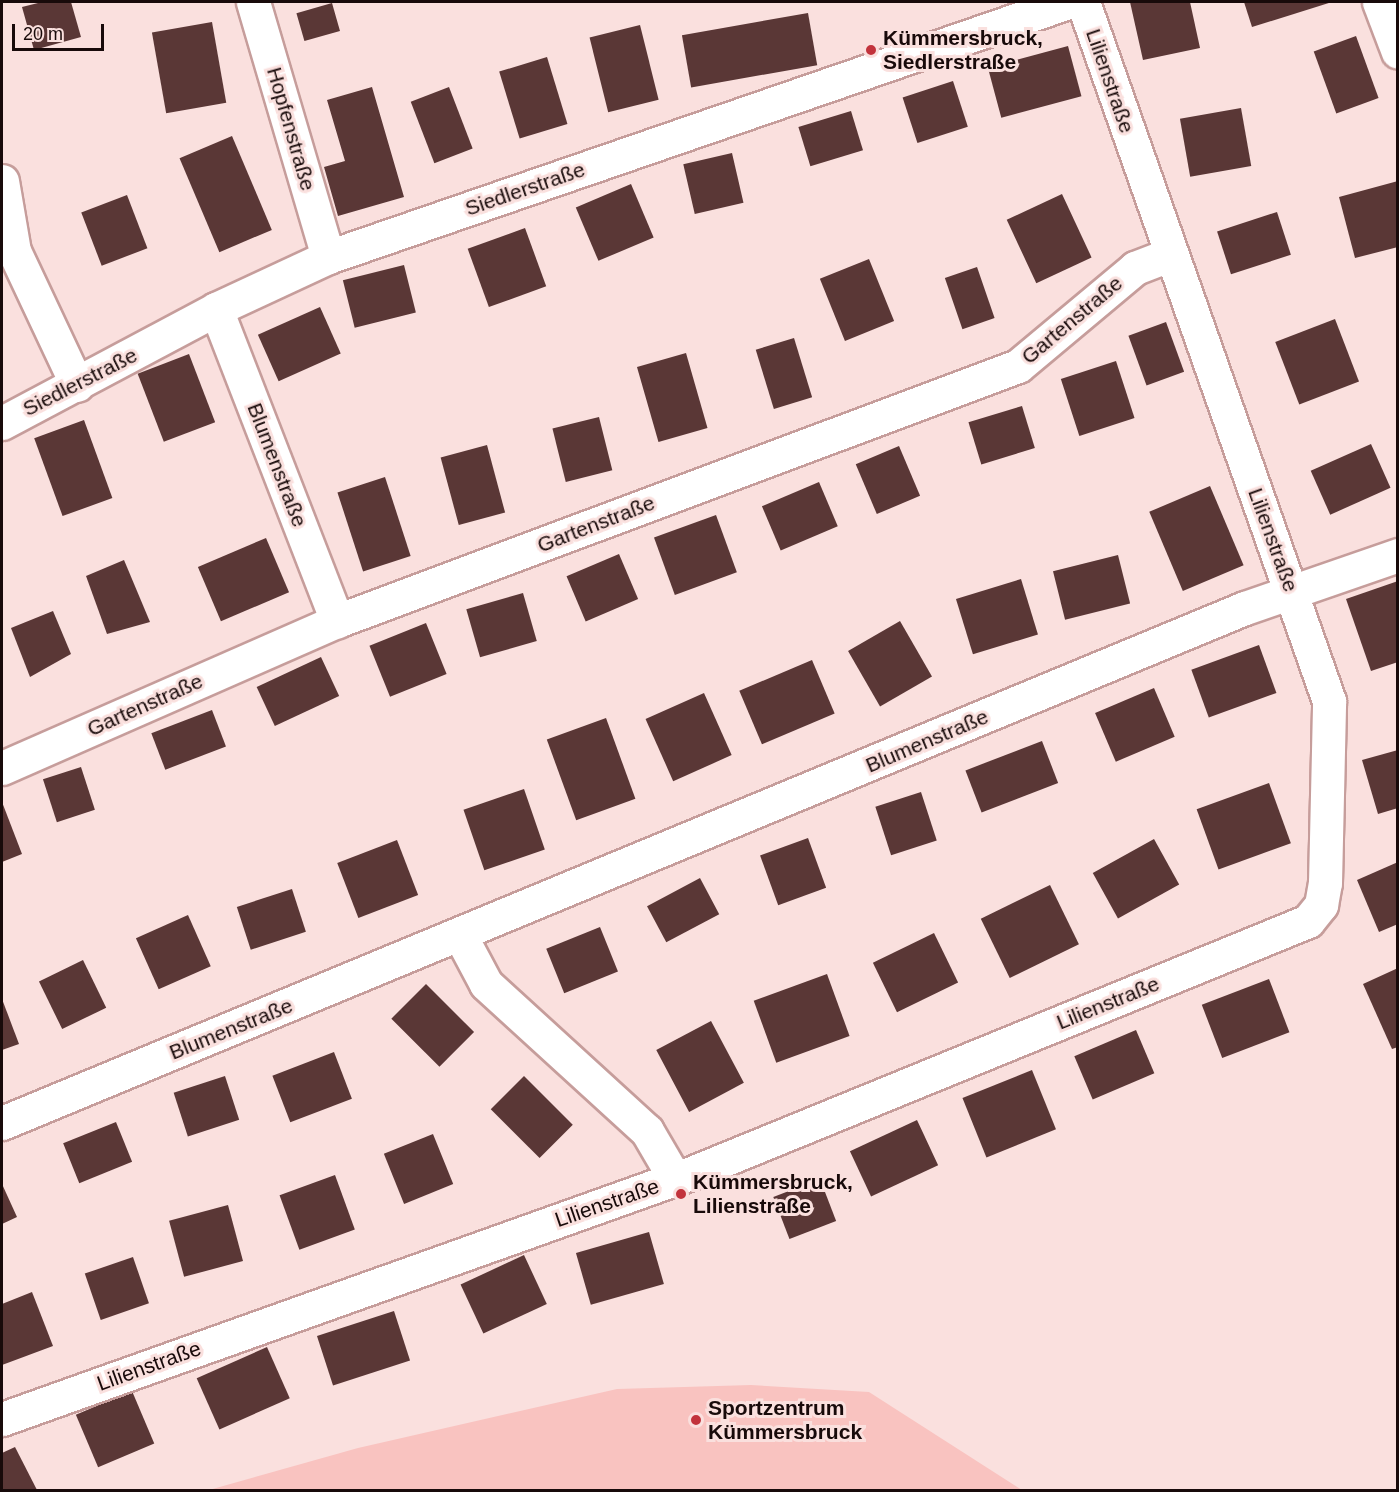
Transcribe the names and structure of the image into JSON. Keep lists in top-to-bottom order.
{
  "streets": {
    "street": [
      "Lilienstraße",
      "Hopfenstraße",
      "Siedlerstraße",
      "Gartenstraße",
      "Blumenstraße"
    ]
  },
  "crossings": [
    ["Lilienstraße", "Gartenstraße"],
    ["Lilienstraße", "Blumenstraße"],
    ["Hopfenstraße", "Siedlerstraße"],
    ["Siedlerstraße", "Blumenstraße"],
    ["Gartenstraße", "Blumenstraße"]
  ],
  "places": ["Kümmersbruck, Siedlerstraße", "Kümmersbruck, Lilienstraße", "Sportzentrum Kümmersbruck"],
  "scale_bar": "20 m"
}
